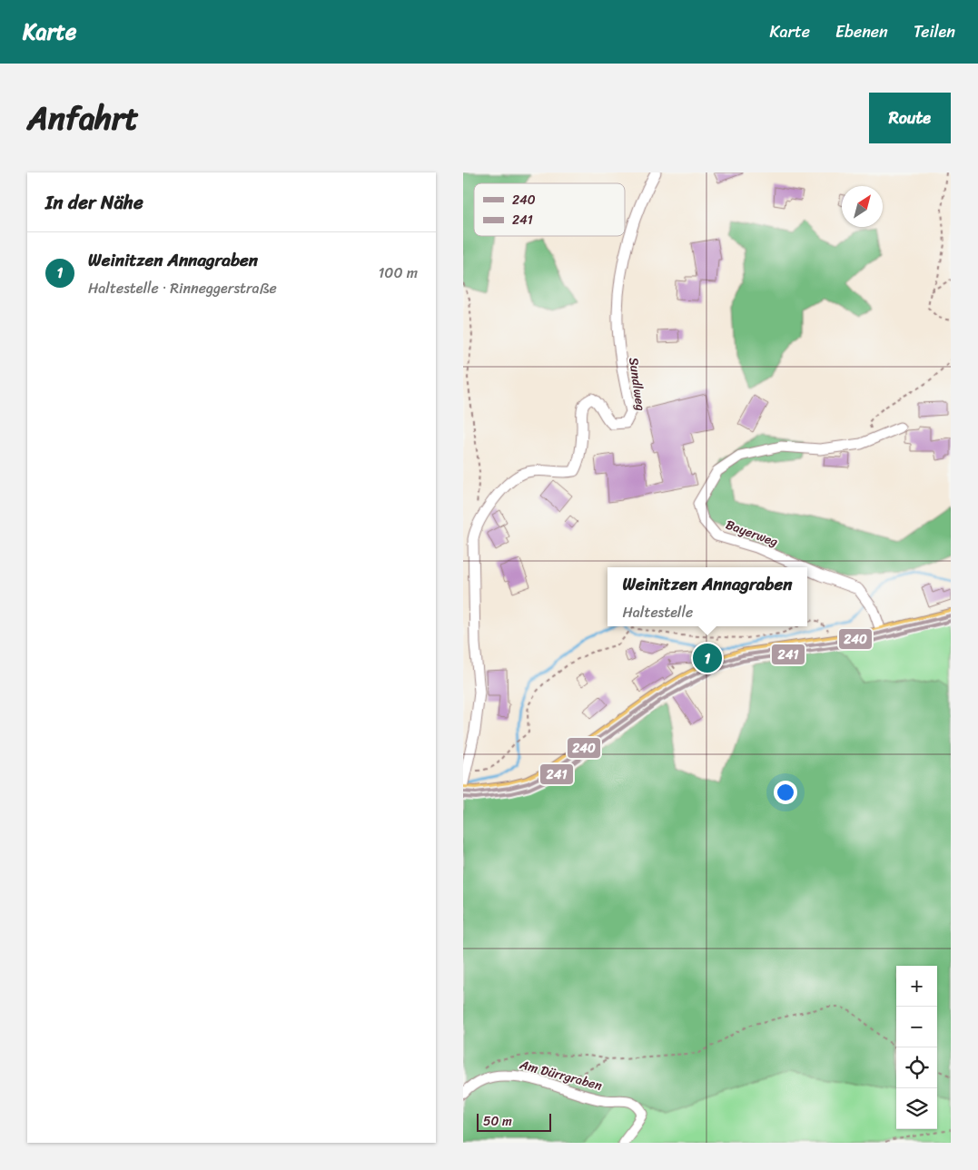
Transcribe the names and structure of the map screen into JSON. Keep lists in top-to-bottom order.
{
  "streets": {
    "street": ["Sundlweg", "Bayerweg", "Am Dürrgraben"]
  },
  "lines": ["transit line 240", "transit line 241"],
  "legend": ["240", "241"],
  "scale_bar": "50 m",
  "north": "top right",
  "page": {
    "header": "Karte",
    "nav": ["Karte", "Ebenen", "Teilen"],
    "title": "Anfahrt",
    "buttons": "Route",
    "heading": "In der Nähe",
    "list": [
      {
        "mark": "1",
        "name": "Weinitzen Annagraben",
        "note": "Haltestelle · Rinneggerstraße",
        "value": "100 m"
      }
    ],
    "popup": ["Weinitzen Annagraben", "Haltestelle"],
    "pins": "1",
    "map_buttons": ["+", "−"],
    "scale": "50 m"
  }
}
